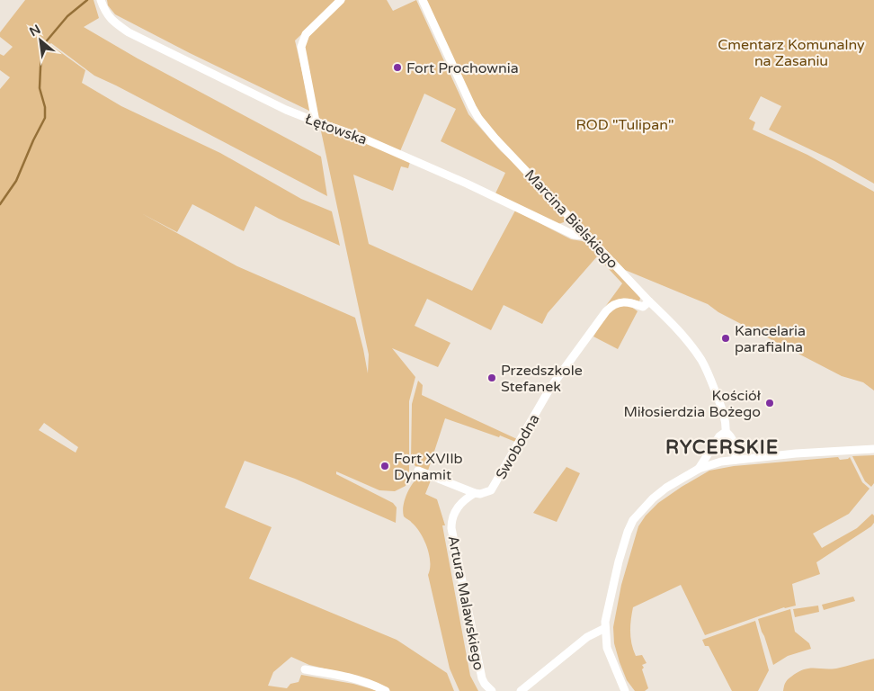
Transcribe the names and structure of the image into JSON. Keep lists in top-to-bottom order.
{
  "streets": {
    "street": [
      "Łętowska",
      "Marcina Bielskiego",
      "Swobodna",
      "Artura Malawskiego"
    ]
  },
  "crossings": [
    ["Łętowska", "Marcina Bielskiego"],
    ["Marcina Bielskiego", "Swobodna"],
    ["Swobodna", "Artura Malawskiego"]
  ],
  "districts": ["RYCERSKIE"],
  "parks": ["Cmentarz Komunalny na Zasaniu", "ROD \"Tulipan\""],
  "places": [
    "Fort Prochownia",
    "Kancelaria parafialna",
    "Przedszkole Stefanek",
    "Kościół Miłosierdzia Bożego",
    "Fort XVIIb Dynamit"
  ],
  "north": "top left"
}
